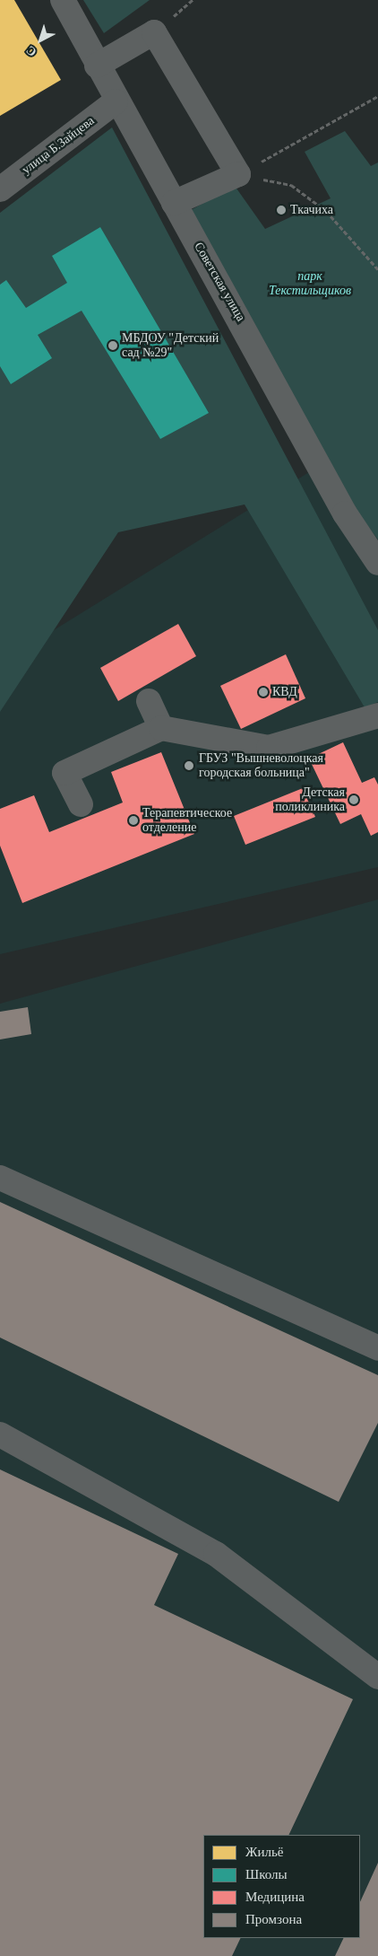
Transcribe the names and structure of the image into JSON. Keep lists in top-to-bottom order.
{
  "streets": {
    "street": ["улица Б.Зайцева", "Советская улица"]
  },
  "crossings": [
    ["улица Б.Зайцева", "Советская улица"]
  ],
  "parks": ["парк Текстильщиков"],
  "places": [
    "Ткачиха",
    "МБДОУ \"Детский сад №29\"",
    "КВД",
    "ГБУЗ \"Вышневолоцкая городская больница\"",
    "Детская поликлиника",
    "Терапевтическое отделение"
  ],
  "legend": [
    "Жильё",
    "Школы",
    "Медицина",
    "Промзона"
  ],
  "north": "bottom left"
}
